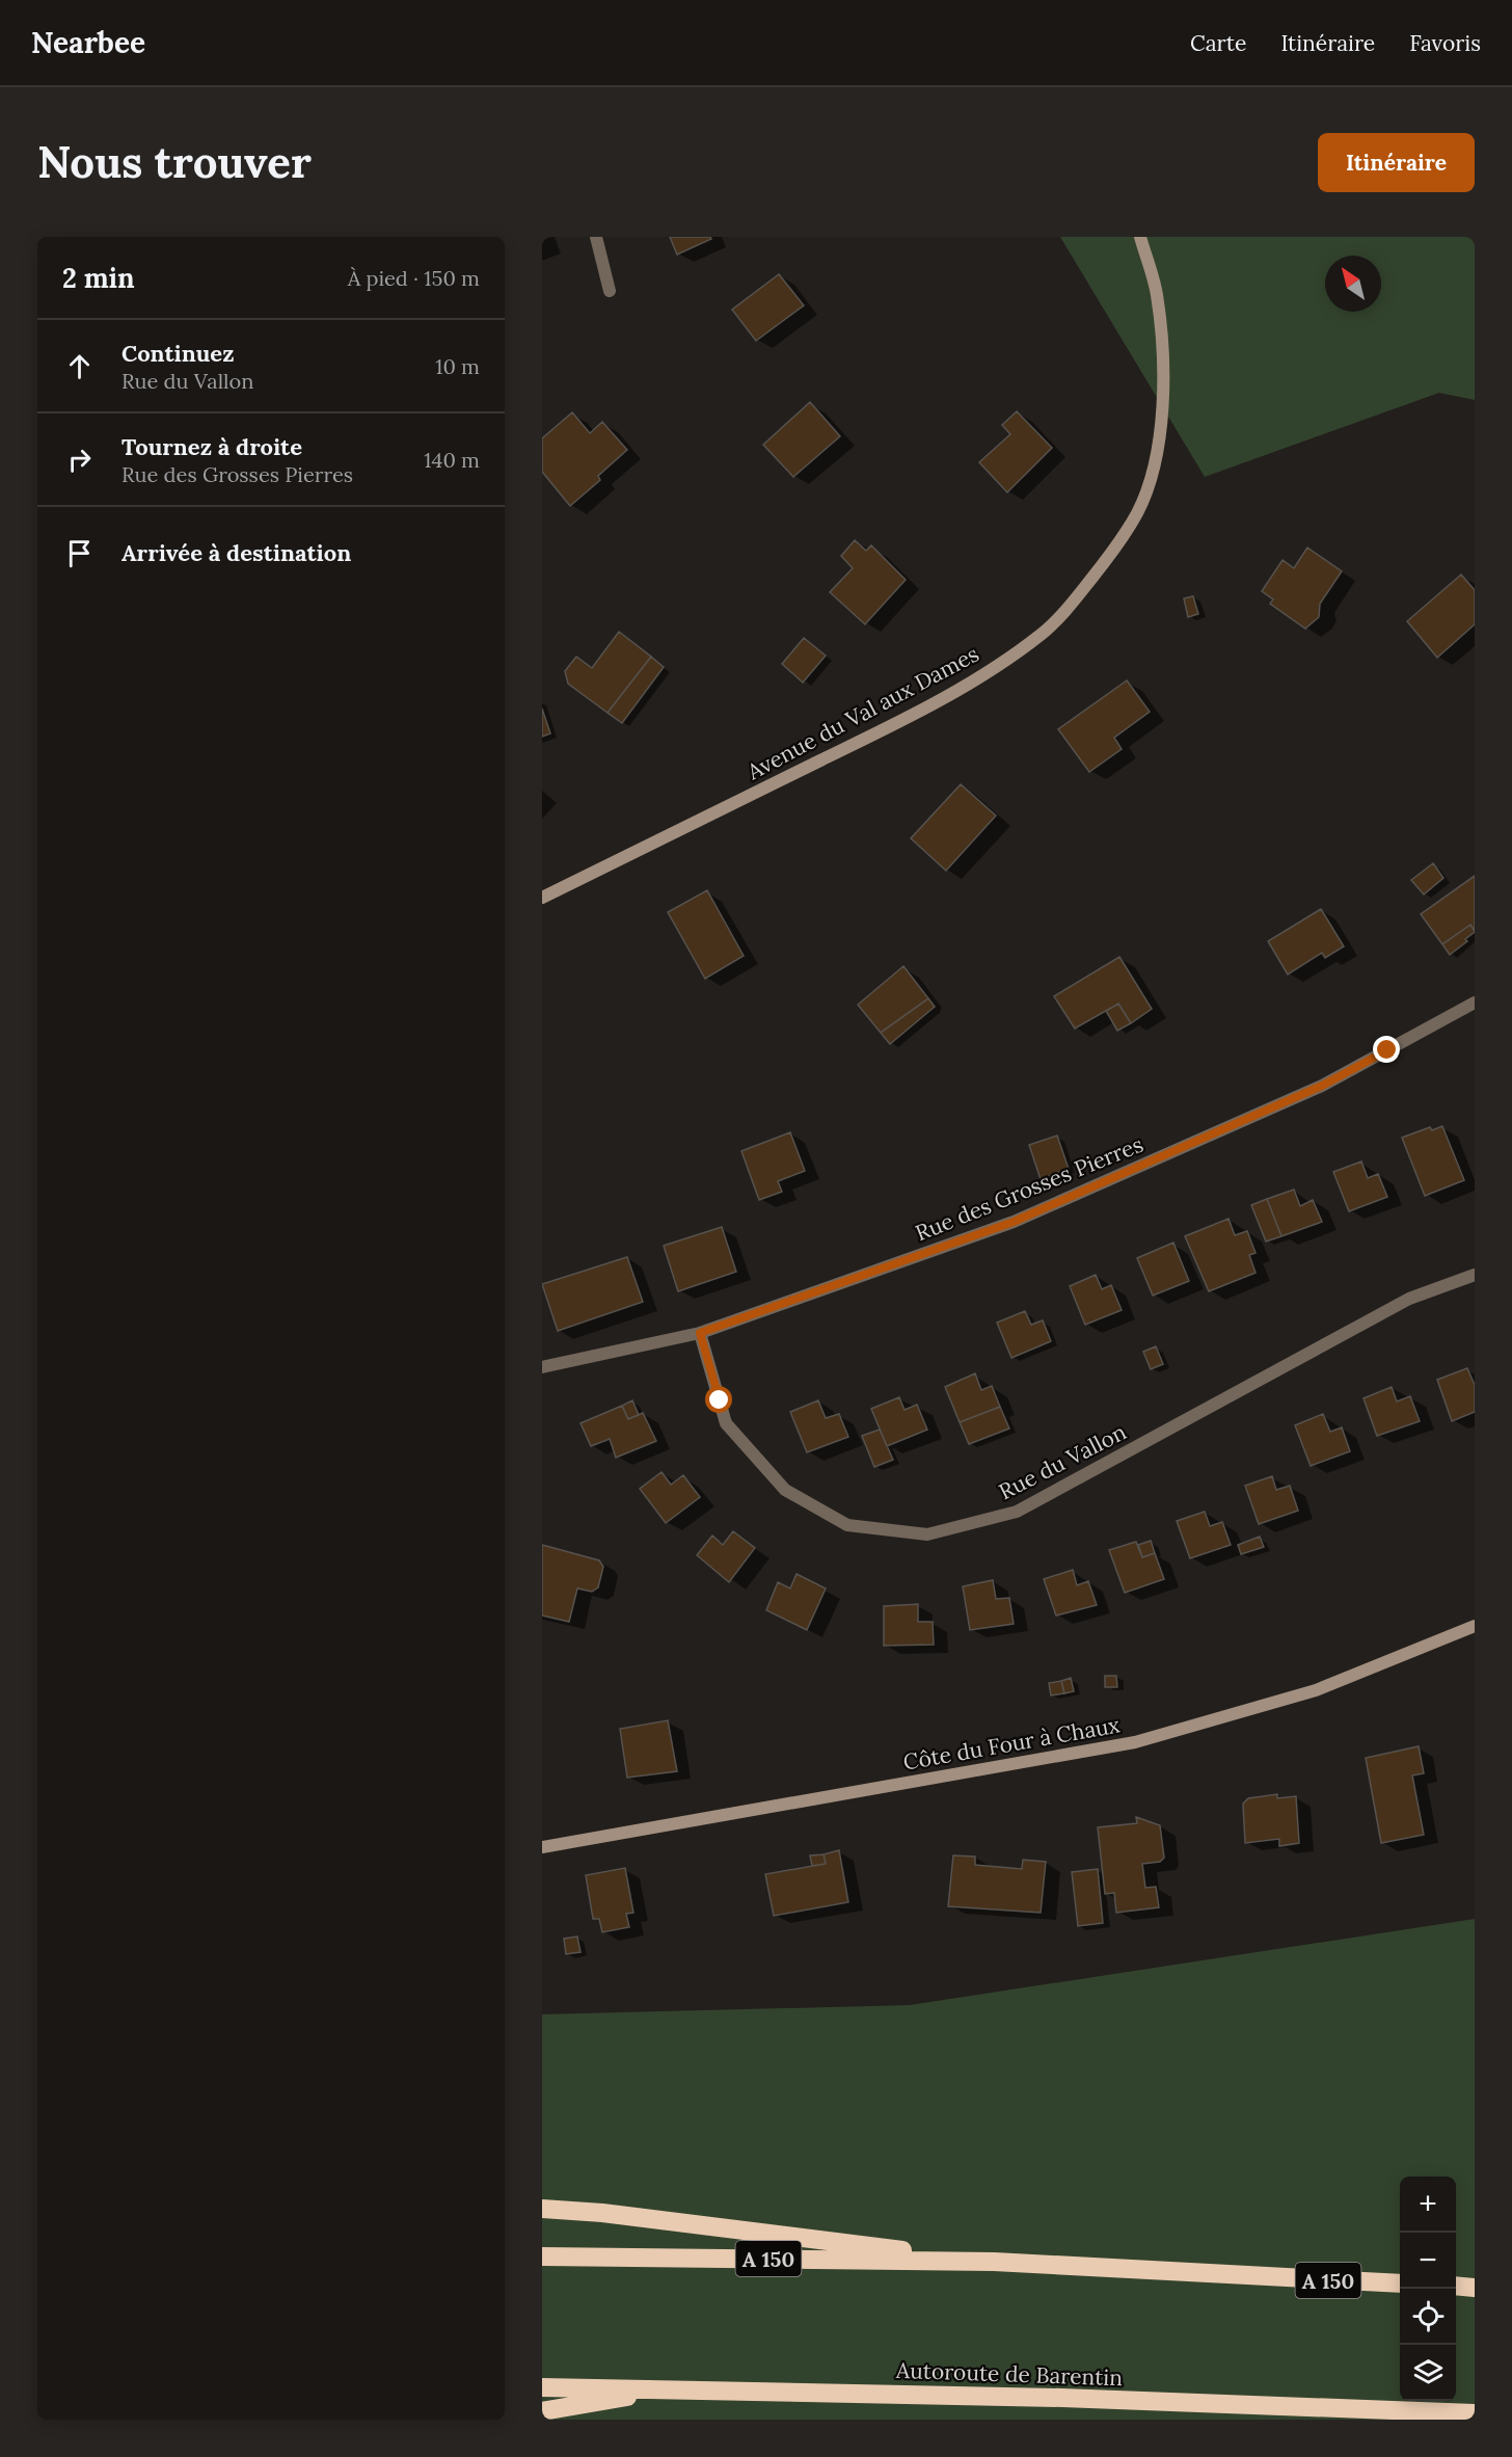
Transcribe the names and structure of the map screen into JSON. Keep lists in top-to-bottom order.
{
  "streets": {
    "highway": ["A 150", "Autoroute de Barentin"],
    "main road": ["Avenue du Val aux Dames", "Côte du Four à Chaux"],
    "street": ["Rue des Grosses Pierres", "Rue du Vallon"]
  },
  "crossings": [
    ["Rue des Grosses Pierres", "Rue du Vallon"]
  ],
  "north": "top left",
  "page": {
    "header": "Nearbee",
    "nav": ["Carte", "Itinéraire", "Favoris"],
    "buttons": "Itinéraire",
    "title": "Nous trouver",
    "heading": ["2 min", "À pied · 150 m"],
    "list": [
      ["Continuez", "Rue du Vallon", "10 m"],
      ["Tournez à droite", "Rue des Grosses Pierres", "140 m"],
      "Arrivée à destination"
    ],
    "map_buttons": ["+", "−"]
  }
}
